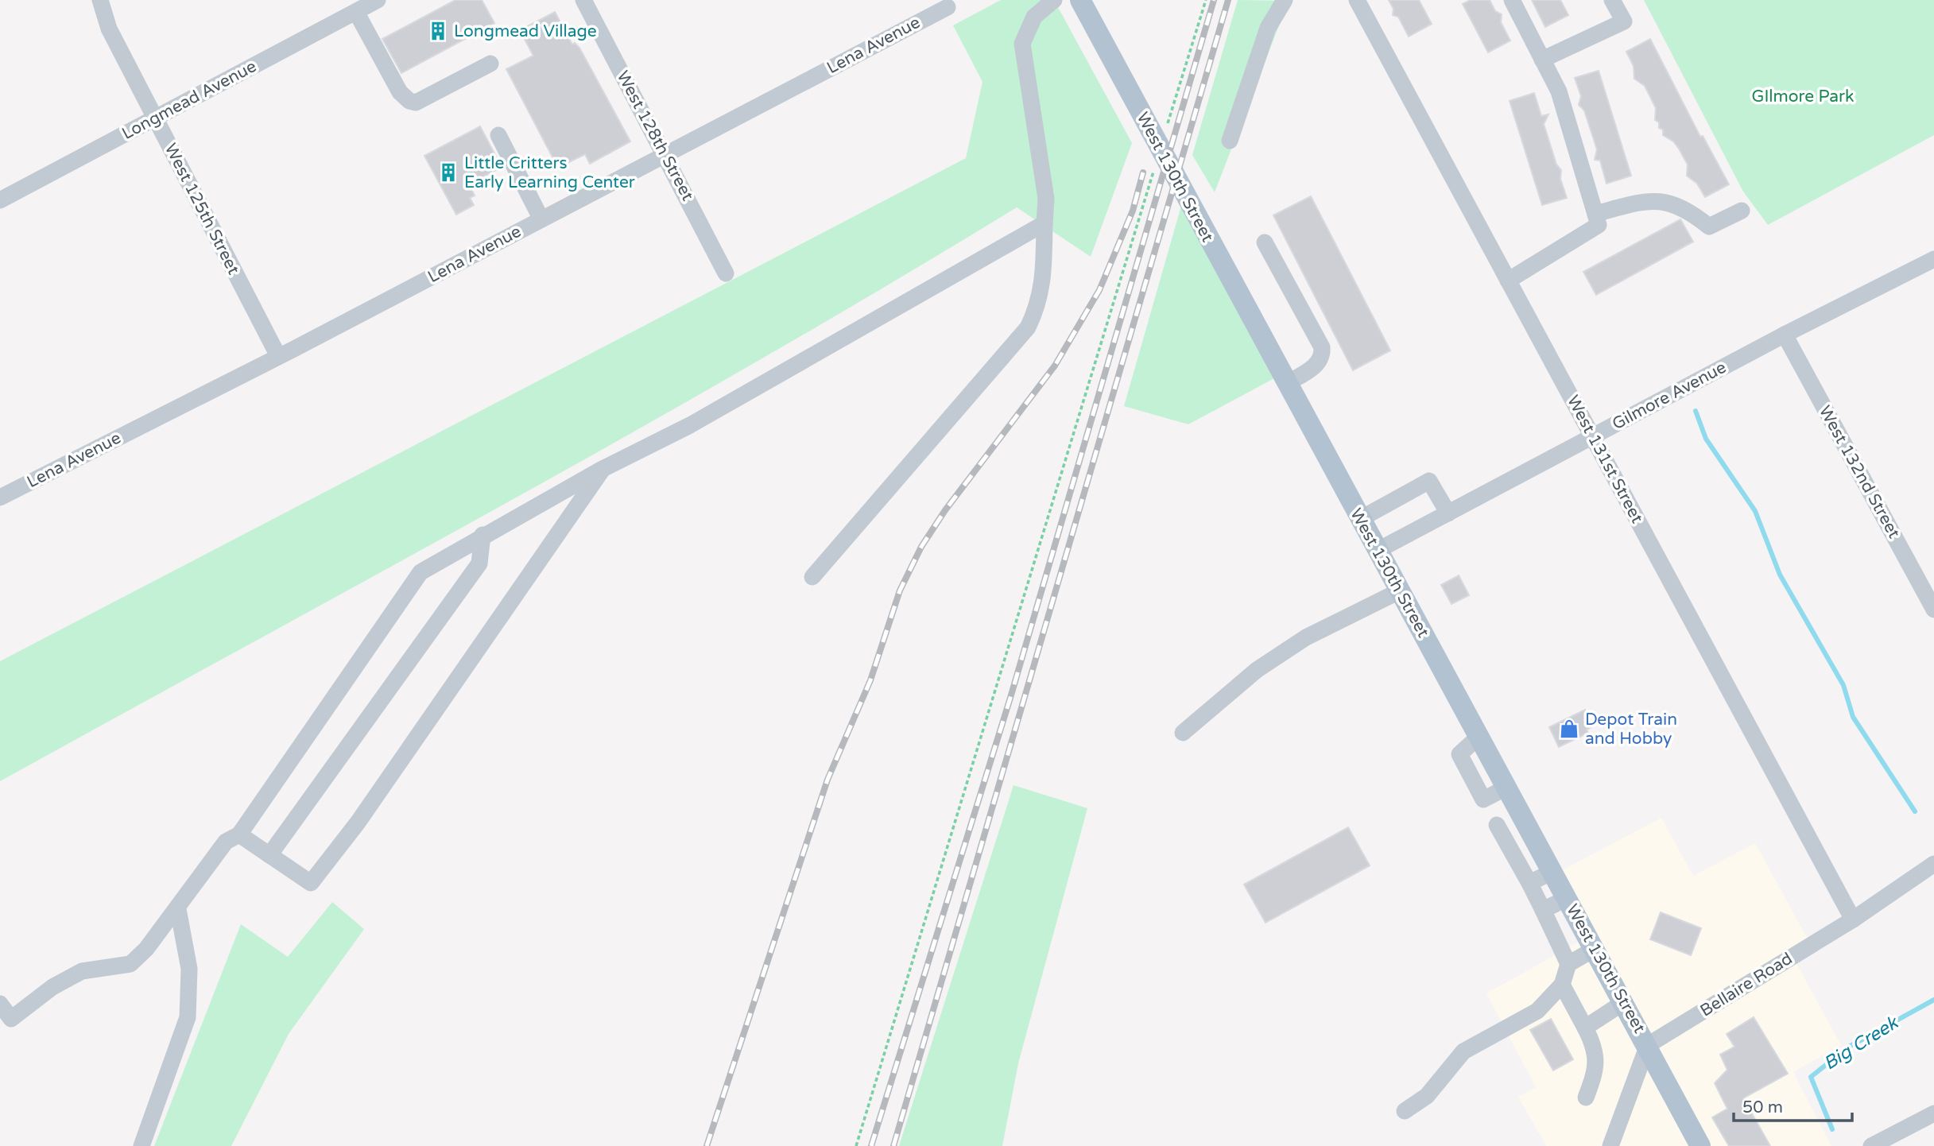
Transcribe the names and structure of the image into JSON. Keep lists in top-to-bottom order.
{
  "streets": {
    "main road": ["West 130th Street"],
    "street": [
      "Lena Avenue",
      "Longmead Avenue",
      "West 128th Street",
      "West 125th Street",
      "Gilmore Avenue",
      "West 131st Street",
      "West 132nd Street",
      "Bellaire Road"
    ]
  },
  "crossings": [
    ["Lena Avenue", "West 128th Street"],
    ["Lena Avenue", "West 125th Street"],
    ["Longmead Avenue", "West 125th Street"],
    ["West 130th Street", "Gilmore Avenue"],
    ["West 130th Street", "Bellaire Road"],
    ["Gilmore Avenue", "West 131st Street"],
    ["Gilmore Avenue", "West 132nd Street"],
    ["West 131st Street", "Bellaire Road"]
  ],
  "water": ["Big Creek"],
  "parks": ["GIlmore Park"],
  "places": {
    "building": ["Longmead Village", "Little Critters Early Learning Center"],
    "shop": ["Depot Train and Hobby"]
  },
  "scale_bar": "50 m"
}
